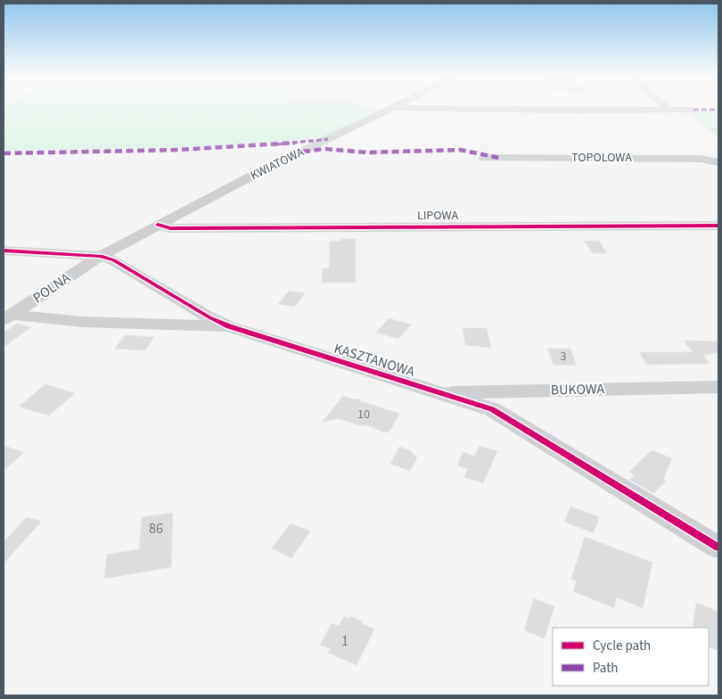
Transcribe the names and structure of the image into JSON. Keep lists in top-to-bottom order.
{
  "streets": {
    "street": [
      "TOPOLOWA",
      "KWIATOWA",
      "LIPOWA",
      "POLNA",
      "KASZTANOWA",
      "BUKOWA"
    ]
  },
  "crossings": [
    ["KWIATOWA", "LIPOWA"],
    ["KWIATOWA", "POLNA"],
    ["KWIATOWA", "KASZTANOWA"],
    ["POLNA", "KASZTANOWA"],
    ["KASZTANOWA", "BUKOWA"]
  ],
  "house_numbers": [
    "3",
    "10",
    "86",
    "1"
  ],
  "legend": ["Cycle path", "Path"]
}
